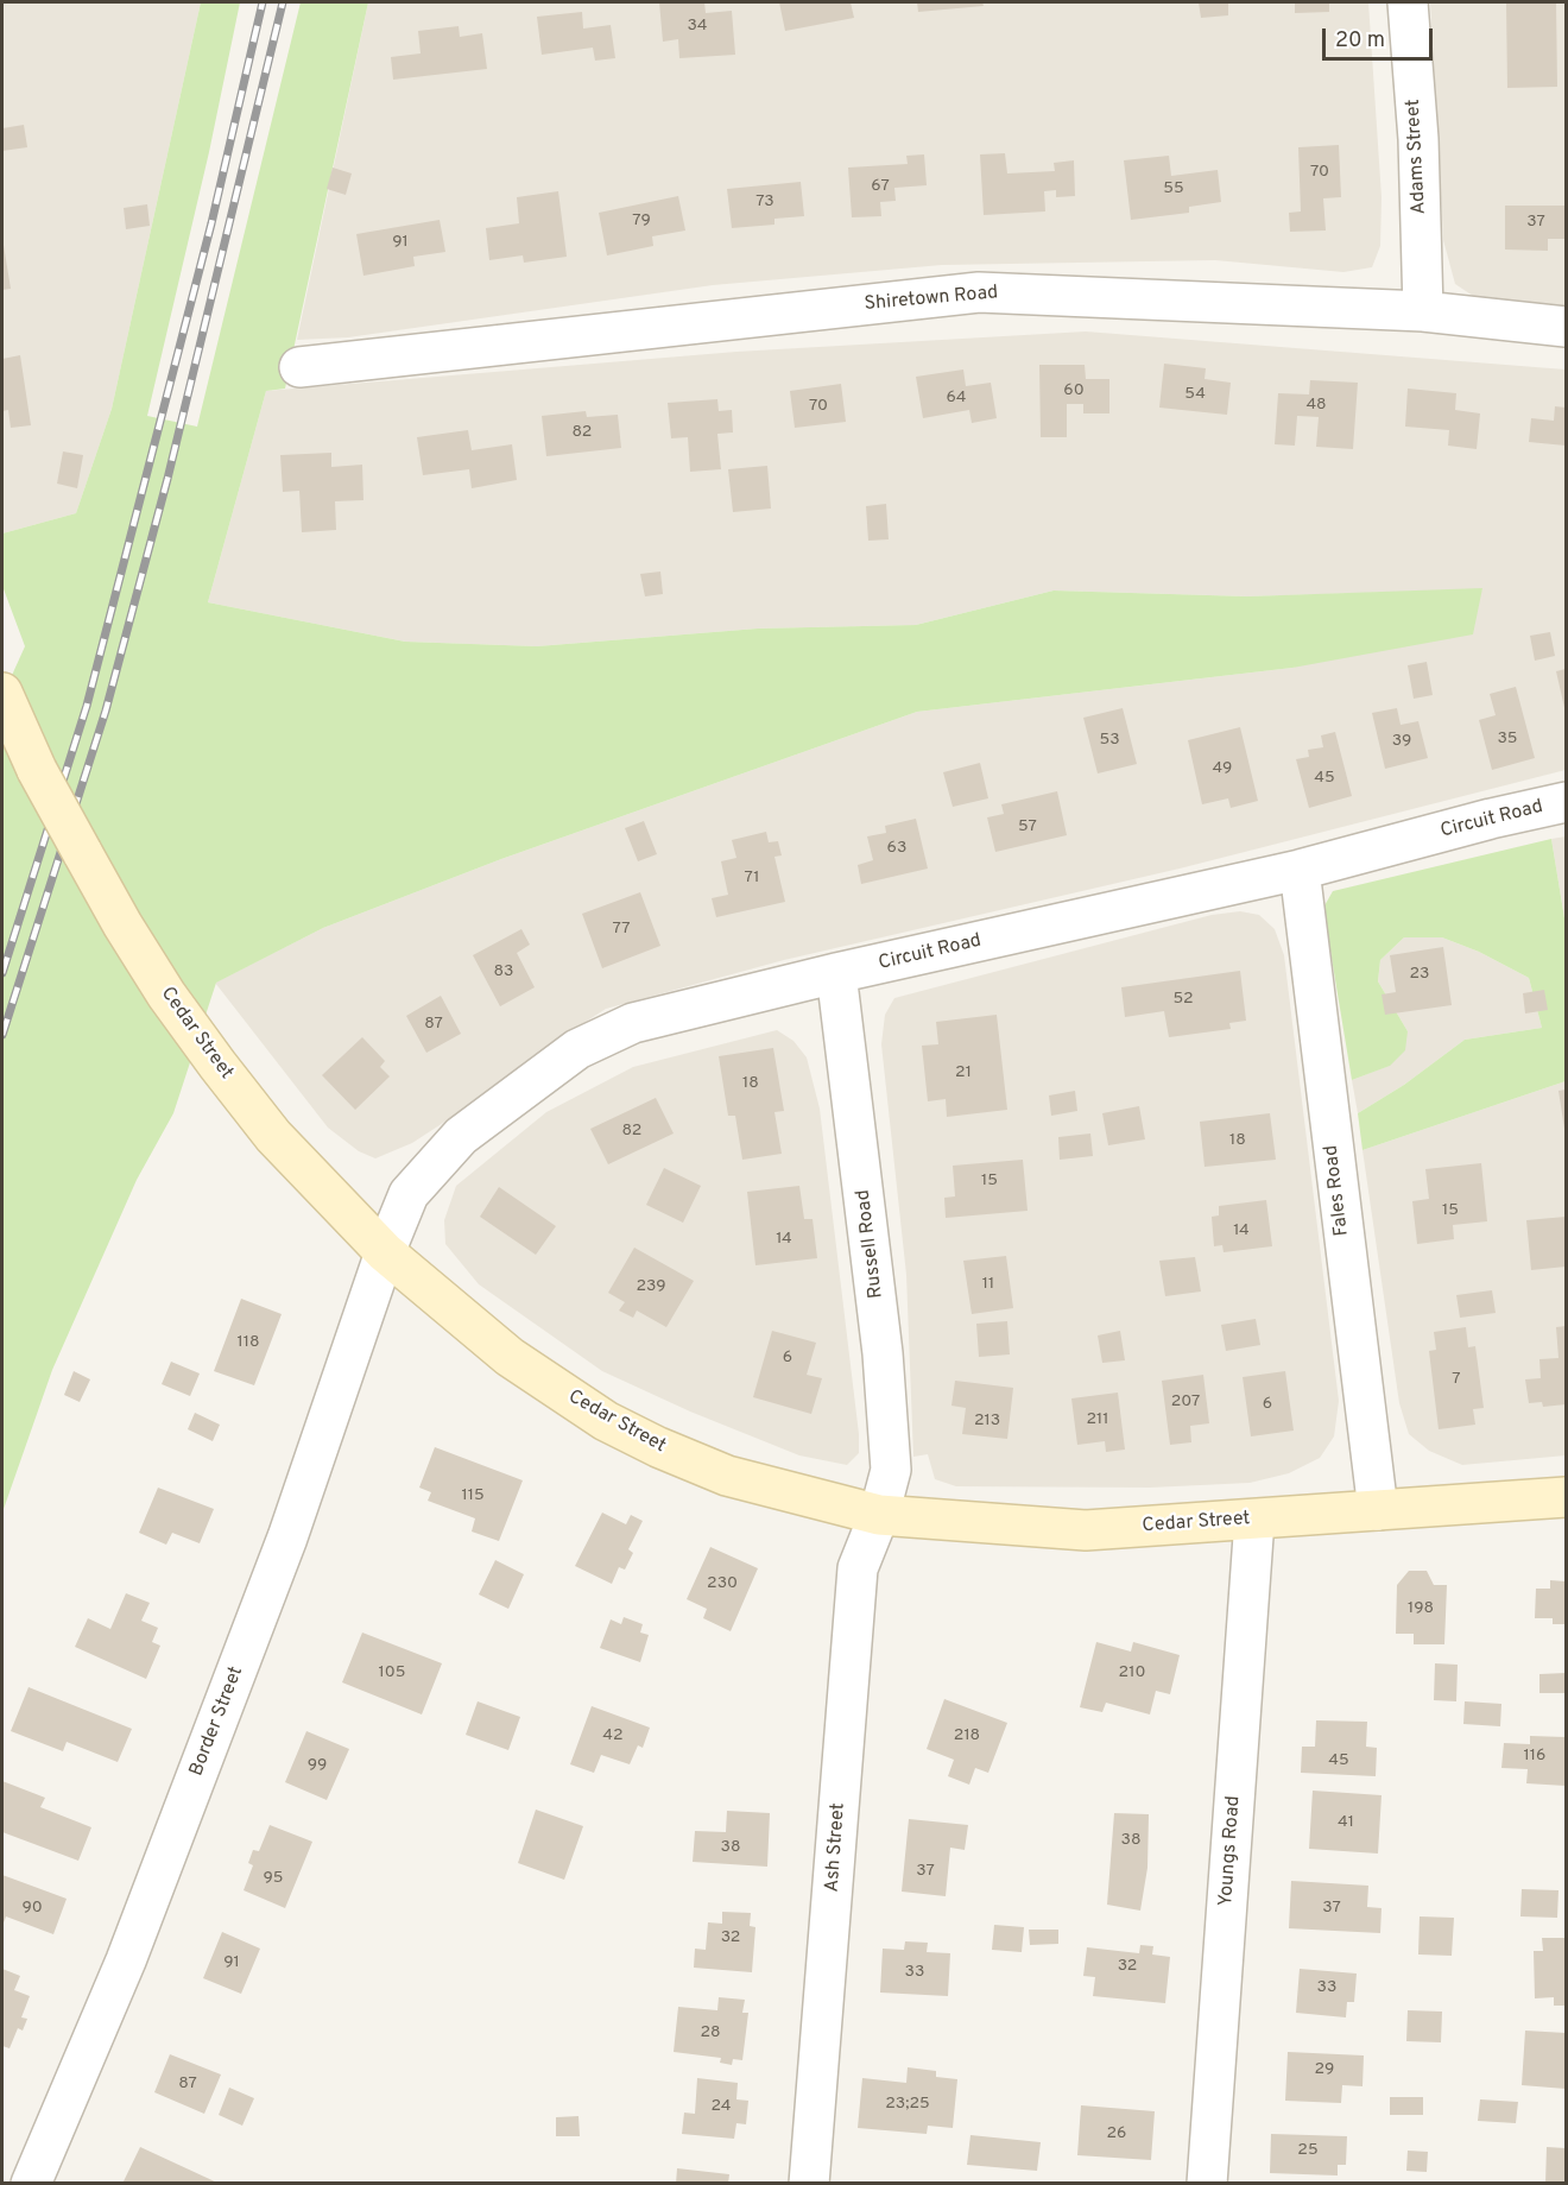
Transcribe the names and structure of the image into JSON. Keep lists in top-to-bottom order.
{
  "streets": {
    "street": [
      "Adams Street",
      "Shiretown Road",
      "Circuit Road",
      "Cedar Street",
      "Fales Road",
      "Russell Road",
      "Border Street",
      "Ash Street",
      "Youngs Road"
    ]
  },
  "crossings": [
    ["Adams Street", "Shiretown Road"],
    ["Circuit Road", "Cedar Street"],
    ["Circuit Road", "Fales Road"],
    ["Circuit Road", "Russell Road"],
    ["Circuit Road", "Border Street"],
    ["Cedar Street", "Fales Road"],
    ["Cedar Street", "Russell Road"],
    ["Cedar Street", "Border Street"],
    ["Cedar Street", "Ash Street"],
    ["Cedar Street", "Youngs Road"],
    ["Russell Road", "Ash Street"]
  ],
  "house_numbers": [
    "34",
    "70",
    "67",
    "55",
    "73",
    "79",
    "37",
    "91",
    "60",
    "54",
    "64",
    "48",
    "70",
    "82",
    "35",
    "53",
    "39",
    "49",
    "45",
    "57",
    "63",
    "71",
    "77",
    "83",
    "23",
    "52",
    "87",
    "21",
    "18",
    "82",
    "18",
    "15",
    "15",
    "14",
    "14",
    "11",
    "239",
    "118",
    "6",
    "7",
    "207",
    "6",
    "211",
    "213",
    "115",
    "230",
    "198",
    "105",
    "210",
    "42",
    "218",
    "116",
    "45",
    "99",
    "41",
    "38",
    "38",
    "37",
    "95",
    "90",
    "37",
    "32",
    "91",
    "32",
    "33",
    "33",
    "28",
    "29",
    "87",
    "23;25",
    "24",
    "26",
    "25"
  ],
  "scale_bar": "20 m"
}
